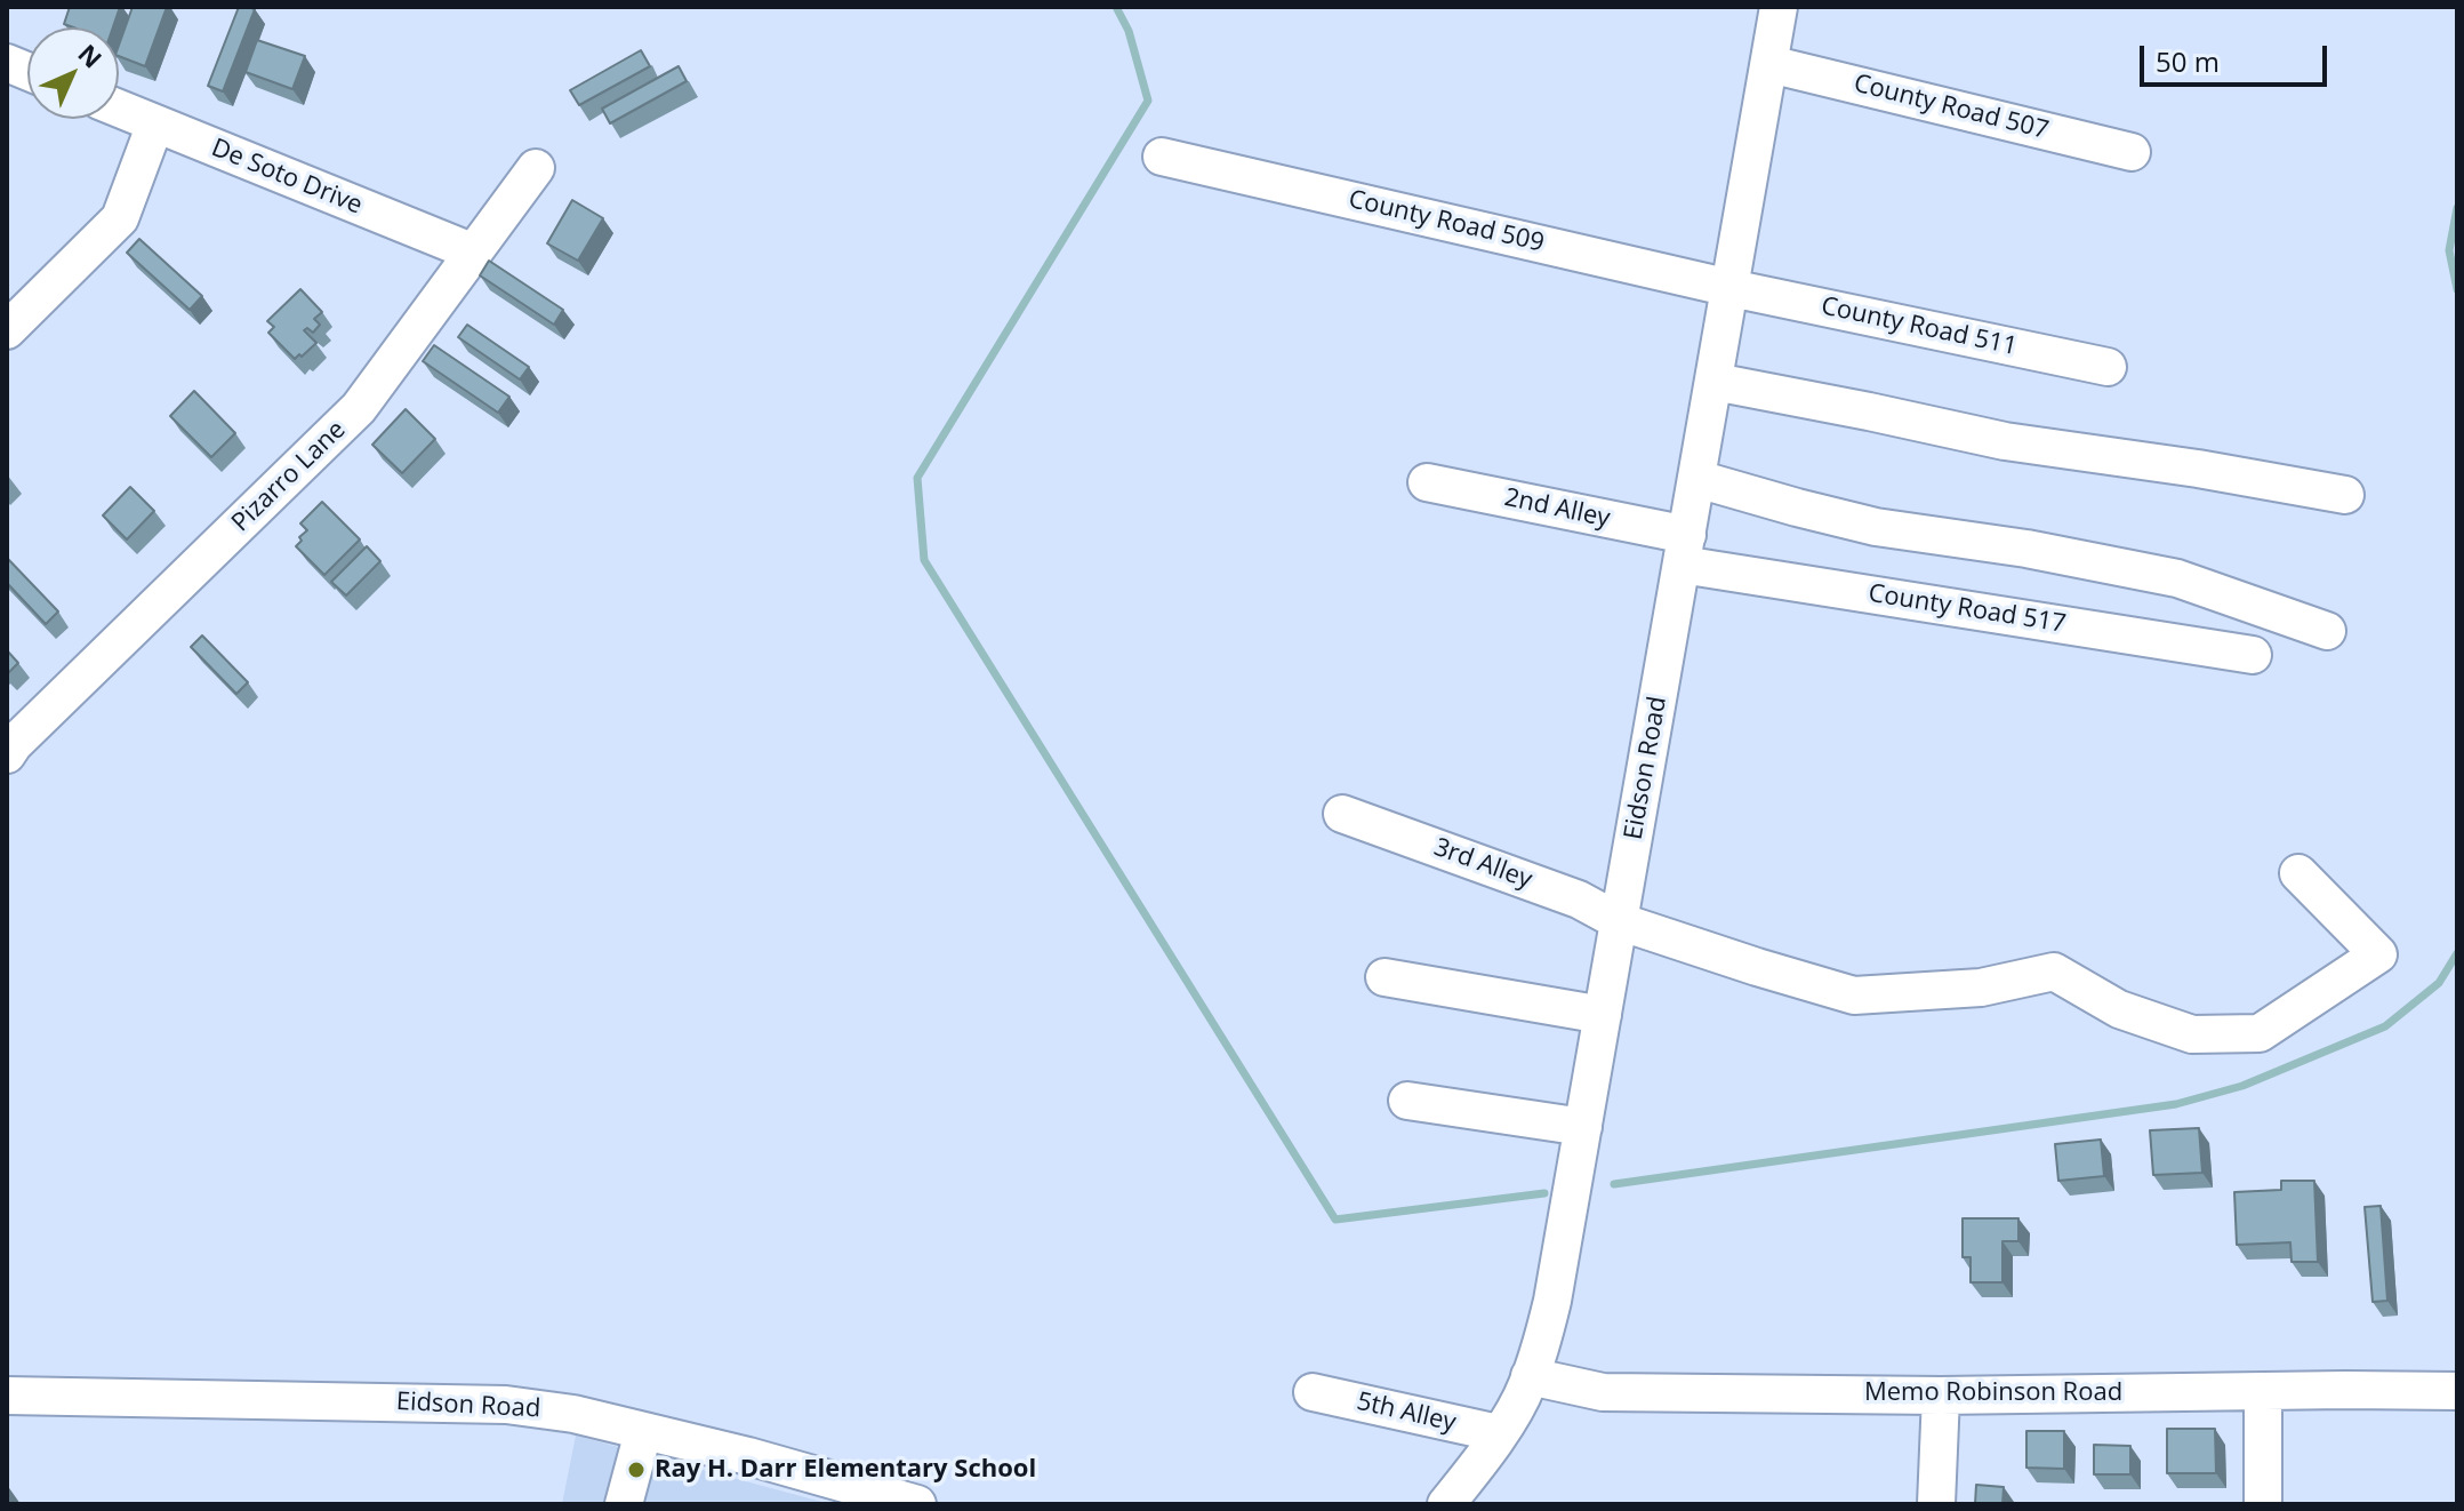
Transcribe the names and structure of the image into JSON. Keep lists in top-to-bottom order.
{
  "streets": {
    "street": [
      "County Road 507",
      "De Soto Drive",
      "County Road 509",
      "County Road 511",
      "Pizarro Lane",
      "2nd Alley",
      "County Road 517",
      "Eidson Road",
      "3rd Alley",
      "Memo Robinson Road",
      "5th Alley"
    ]
  },
  "crossings": [
    ["County Road 507", "Eidson Road"],
    ["De Soto Drive", "Pizarro Lane"],
    ["County Road 509", "County Road 511"],
    ["County Road 509", "Eidson Road"],
    ["County Road 511", "Eidson Road"],
    ["2nd Alley", "County Road 517"],
    ["2nd Alley", "Eidson Road"],
    ["County Road 517", "Eidson Road"],
    ["Eidson Road", "3rd Alley"],
    ["Eidson Road", "Memo Robinson Road"],
    ["Eidson Road", "5th Alley"]
  ],
  "places": ["Ray H. Darr Elementary School"],
  "scale_bar": "50 m",
  "north": "top right"
}
